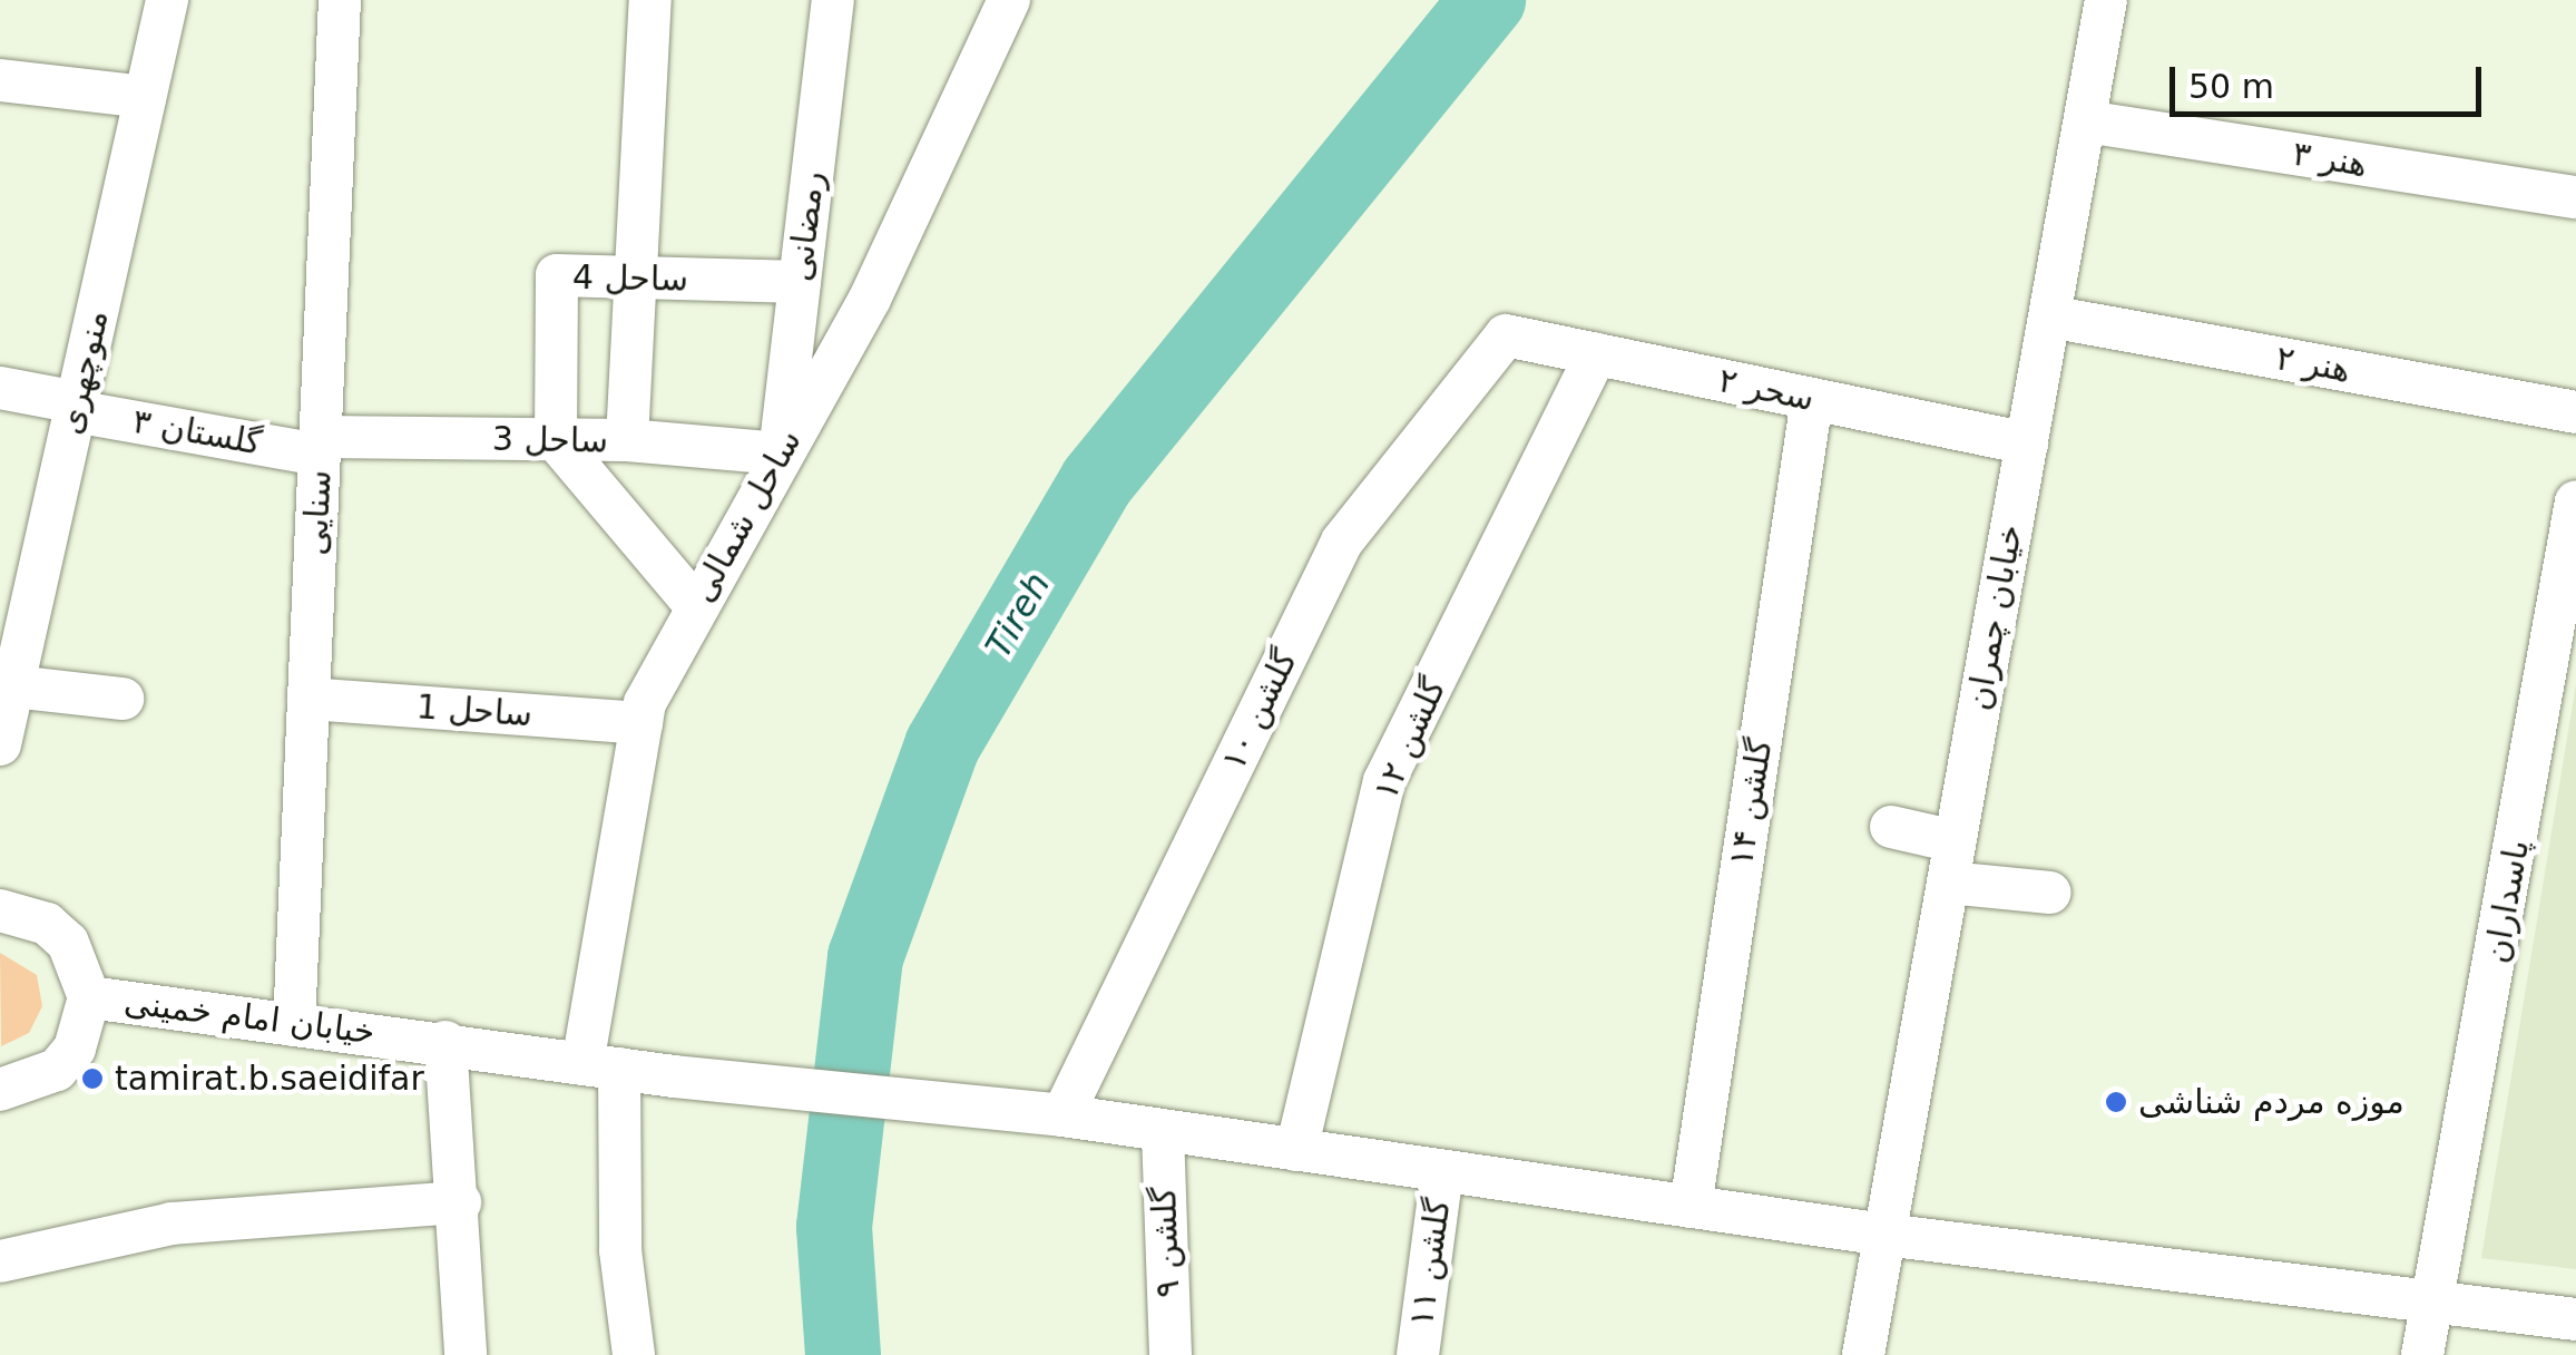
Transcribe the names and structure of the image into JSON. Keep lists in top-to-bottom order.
{
  "streets": {
    "street": [
      "هنر ۳",
      "رمضانی",
      "ساحل 4",
      "هنر ۲",
      "منوچهری",
      "سحر ۲",
      "گلستان ۳",
      "ساحل 3",
      "سنایی",
      "ساحل شمالی",
      "خیابان چمران",
      "گلشن ۱۰",
      "ساحل 1",
      "گلشن ۱۲",
      "گلشن ۱۴",
      "پاسداران",
      "خیابان امام خمینی",
      "گلشن ۹",
      "گلشن ۱۱"
    ]
  },
  "crossings": [
    ["هنر ۳", "خیابان چمران"],
    ["رمضانی", "ساحل 4"],
    ["رمضانی", "ساحل 3"],
    ["رمضانی", "ساحل شمالی"],
    ["ساحل 4", "ساحل 3"],
    ["هنر ۲", "خیابان چمران"],
    ["منوچهری", "گلستان ۳"],
    ["سحر ۲", "خیابان چمران"],
    ["سحر ۲", "گلشن ۱۰"],
    ["سحر ۲", "گلشن ۱۲"],
    ["سحر ۲", "گلشن ۱۴"],
    ["گلستان ۳", "ساحل 3"],
    ["گلستان ۳", "سنایی"],
    ["ساحل 3", "سنایی"],
    ["ساحل 3", "ساحل شمالی"],
    ["سنایی", "ساحل 1"],
    ["سنایی", "خیابان امام خمینی"],
    ["ساحل شمالی", "ساحل 1"],
    ["ساحل شمالی", "خیابان امام خمینی"],
    ["خیابان چمران", "خیابان امام خمینی"],
    ["گلشن ۱۰", "خیابان امام خمینی"],
    ["گلشن ۱۲", "خیابان امام خمینی"],
    ["گلشن ۱۴", "خیابان امام خمینی"],
    ["پاسداران", "خیابان امام خمینی"],
    ["خیابان امام خمینی", "گلشن ۹"],
    ["خیابان امام خمینی", "گلشن ۱۱"]
  ],
  "water": ["Tireh"],
  "places": ["tamirat.b.saeidifar", "موزه مردم شناشی"],
  "scale_bar": "50 m"
}
